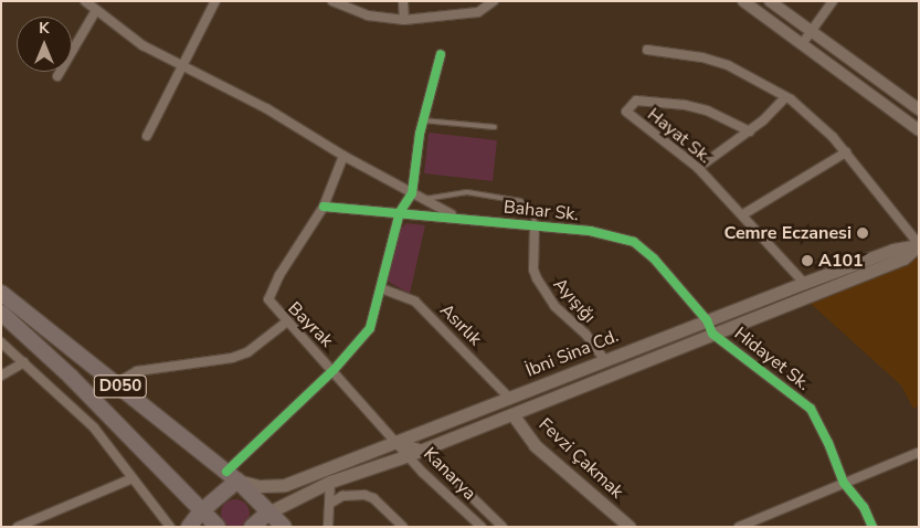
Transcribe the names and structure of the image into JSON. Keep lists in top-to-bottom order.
{
  "streets": {
    "highway": ["D050"],
    "main road": ["İbni Sina Cd.", "Fevzi Çakmak"],
    "street": [
      "Hayat Sk.",
      "Bahar Sk.",
      "Ayışığı",
      "Bayrak",
      "Asırlık",
      "Hidayet Sk.",
      "Kanarya"
    ]
  },
  "crossings": [
    ["Hayat Sk.", "İbni Sina Cd."],
    ["Bahar Sk.", "Ayışığı"],
    ["Bahar Sk.", "Bayrak"],
    ["Bahar Sk.", "İbni Sina Cd."],
    ["Bahar Sk.", "Hidayet Sk."],
    ["Ayışığı", "İbni Sina Cd."],
    ["Bayrak", "İbni Sina Cd."],
    ["Bayrak", "Kanarya"],
    ["Asırlık", "İbni Sina Cd."],
    ["İbni Sina Cd.", "Hidayet Sk."],
    ["İbni Sina Cd.", "D050"],
    ["İbni Sina Cd.", "Fevzi Çakmak"],
    ["İbni Sina Cd.", "Kanarya"]
  ],
  "places": ["Cemre Eczanesi", "A101"],
  "north": "top"
}
